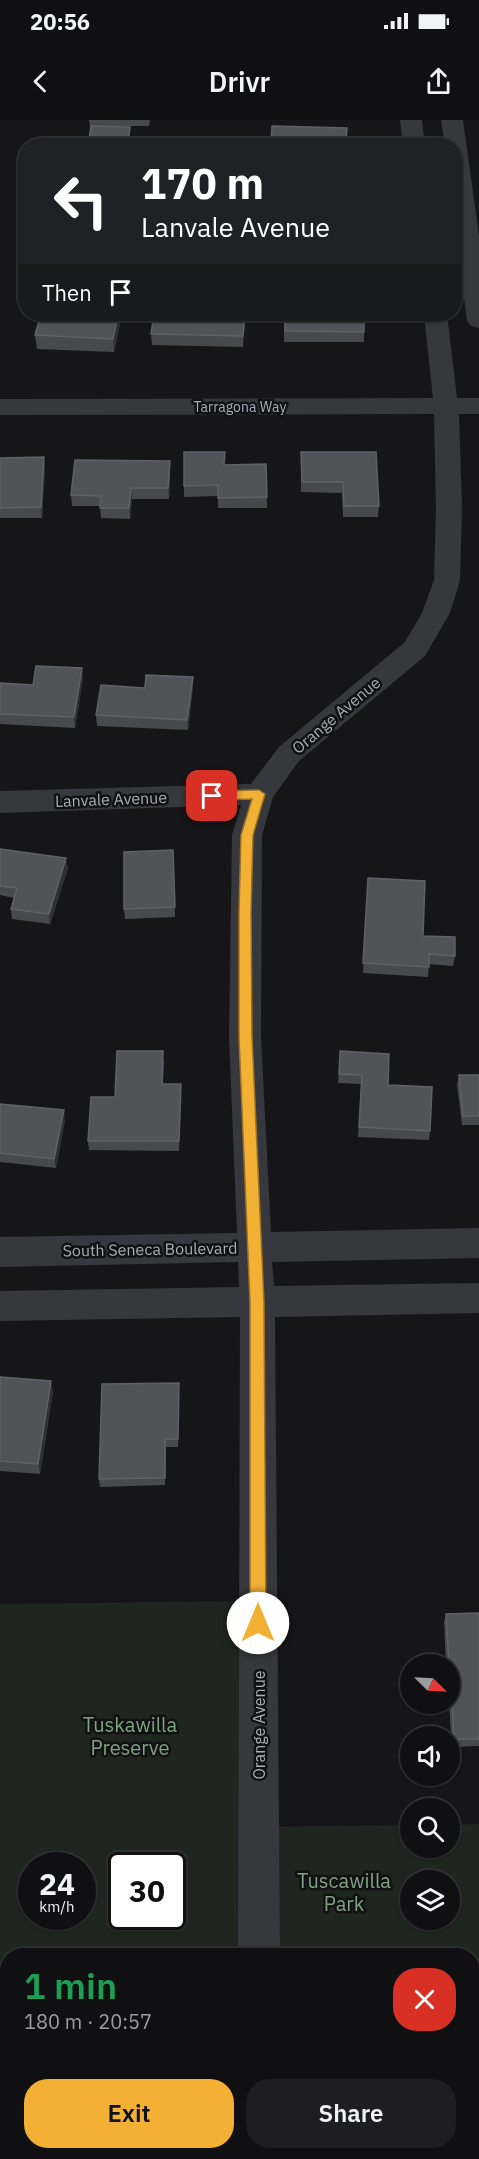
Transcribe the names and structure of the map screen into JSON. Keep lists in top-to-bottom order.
{
  "streets": {
    "street": [
      "Tarragona Way",
      "Orange Avenue",
      "Lanvale Avenue",
      "South Seneca Boulevard"
    ]
  },
  "crossings": [
    ["Tarragona Way", "Orange Avenue"],
    ["Orange Avenue", "Lanvale Avenue"],
    ["Orange Avenue", "South Seneca Boulevard"]
  ],
  "parks": ["Tuskawilla Preserve", "Tuscawilla Park"],
  "north": "bottom right",
  "page": {
    "status": "20:56",
    "header": "Drivr",
    "turn": ["170 m", "Lanvale Avenue"],
    "then": "Then",
    "speed": "24 km/h",
    "limit": "30",
    "heading": ["1 min", "180 m · 20:57"],
    "buttons": ["Exit", "Share"]
  }
}
